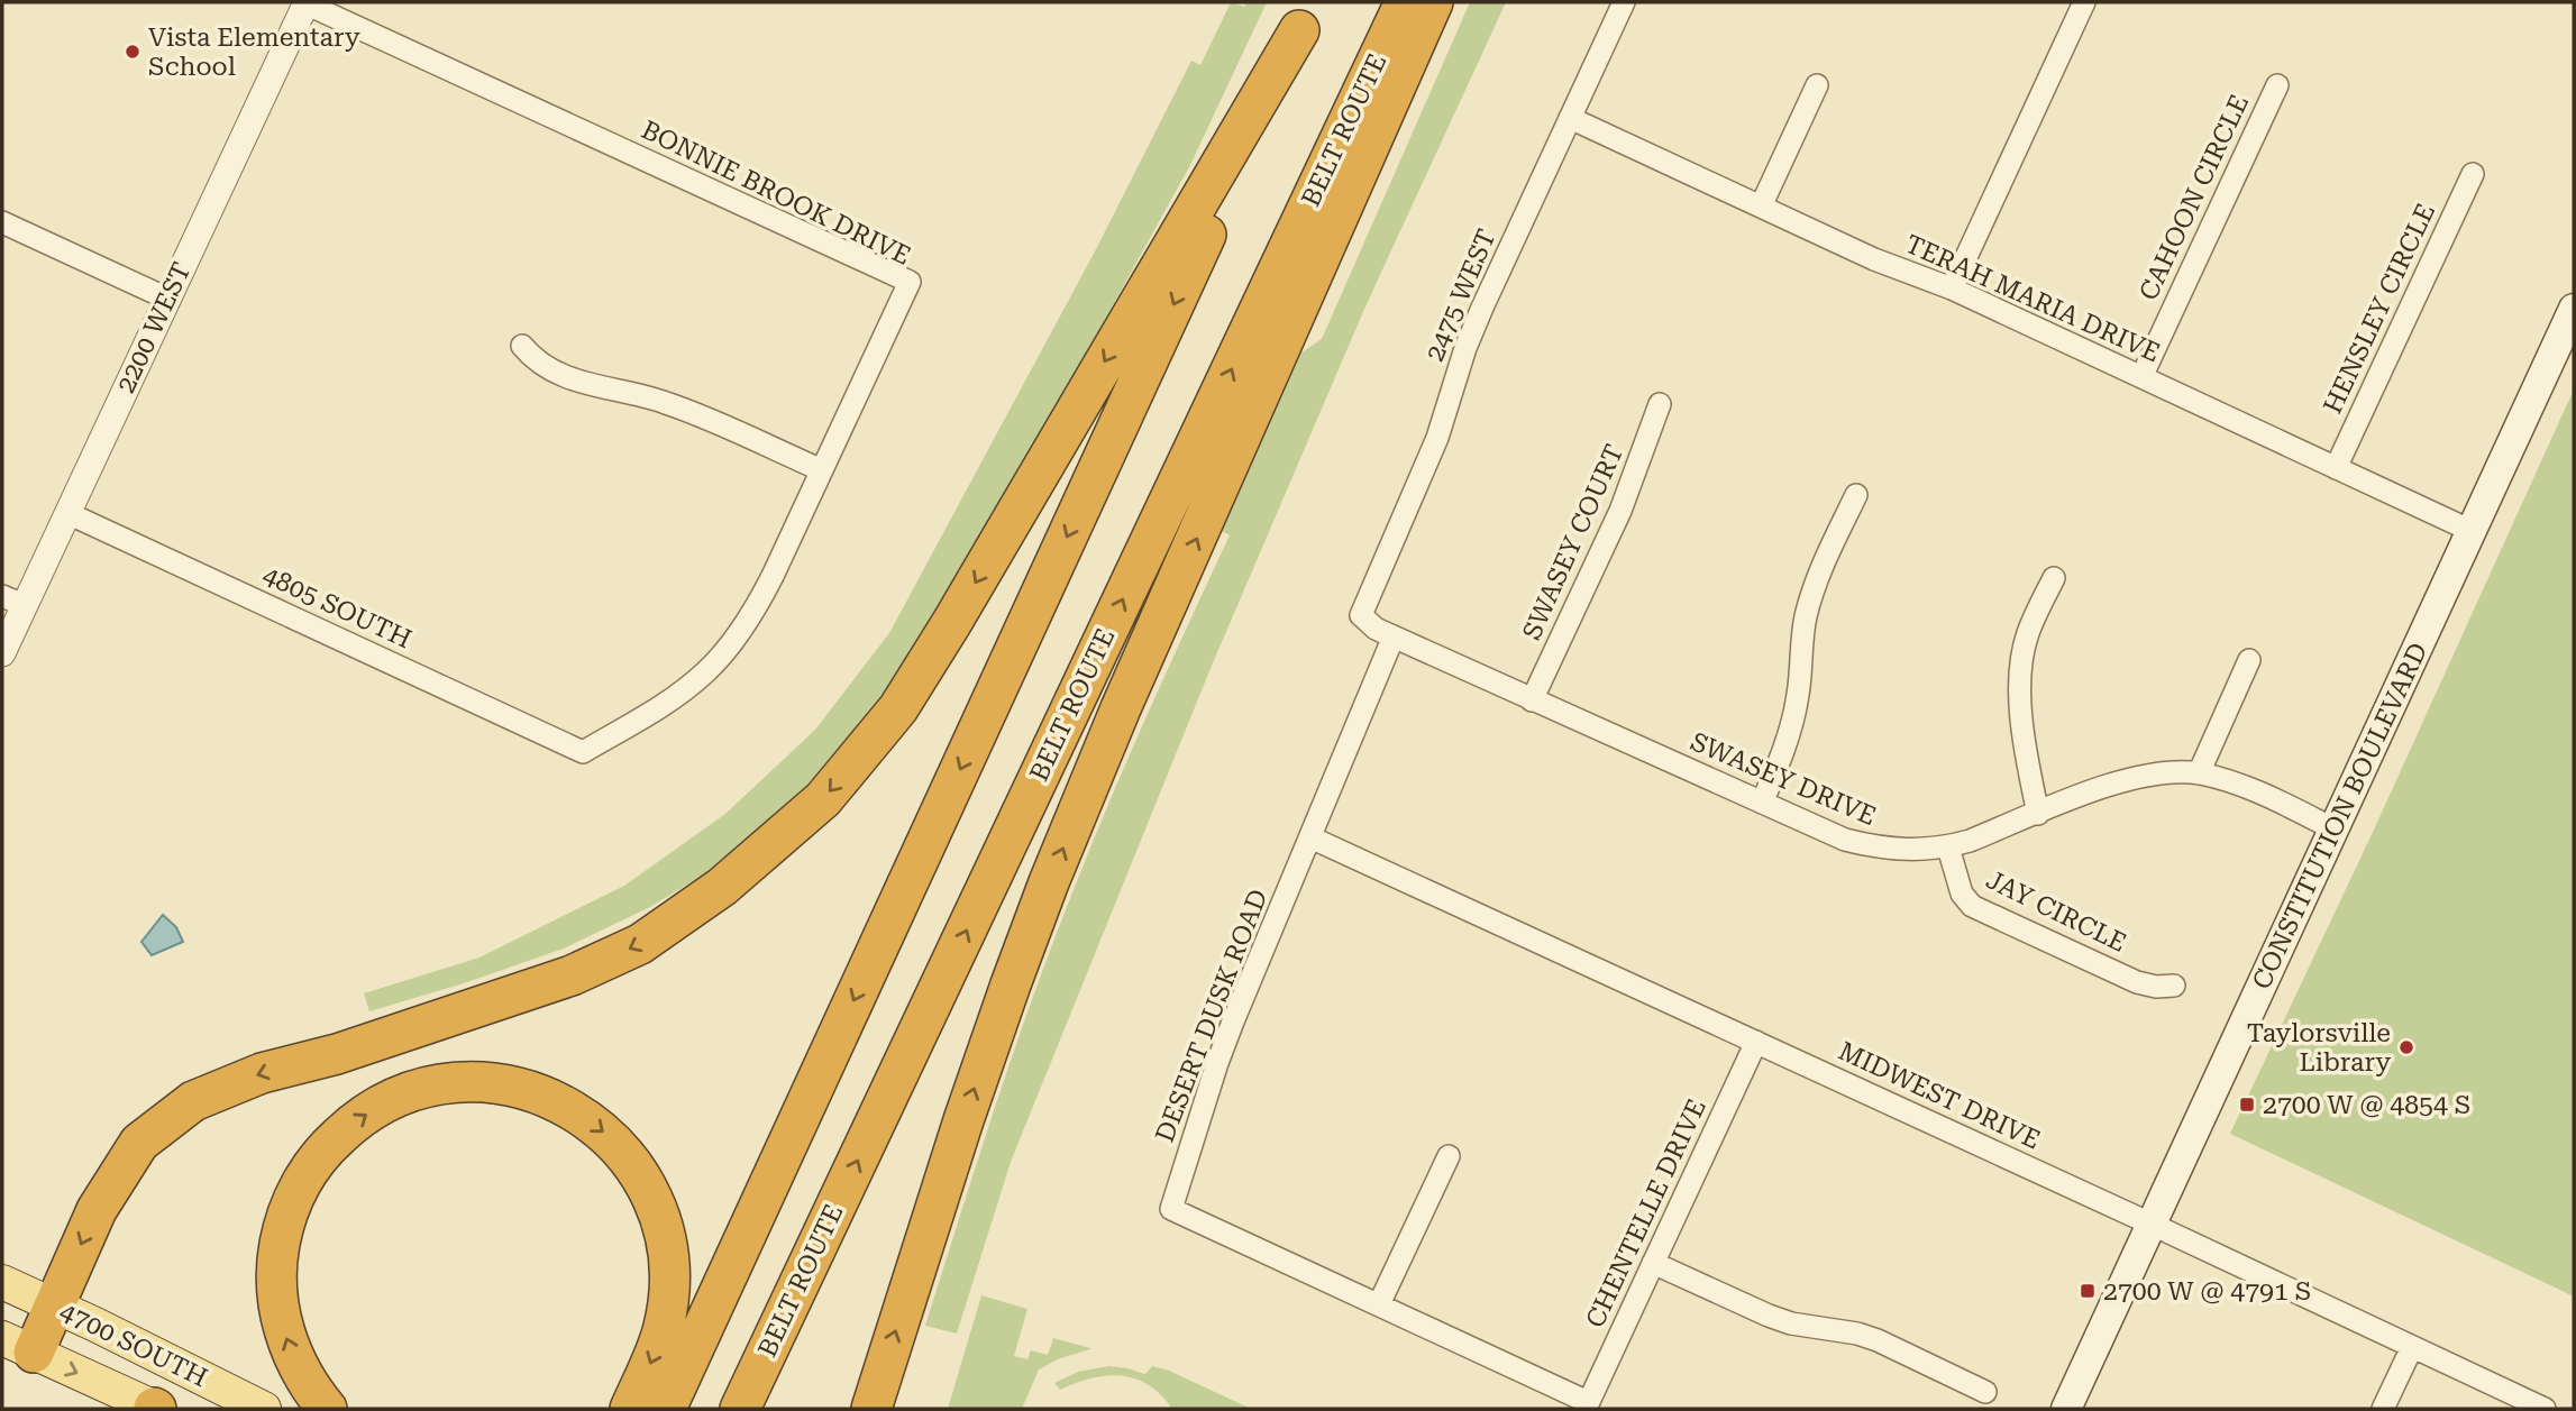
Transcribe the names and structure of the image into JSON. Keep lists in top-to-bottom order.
{
  "streets": {
    "highway": ["BELT ROUTE"],
    "main road": ["CONSTITUTION BOULEVARD", "4700 SOUTH"],
    "street": [
      "BONNIE BROOK DRIVE",
      "CAHOON CIRCLE",
      "2475 WEST",
      "TERAH MARIA DRIVE",
      "HENSLEY CIRCLE",
      "2200 WEST",
      "SWASEY COURT",
      "4805 SOUTH",
      "SWASEY DRIVE",
      "JAY CIRCLE",
      "DESERT DUSK ROAD",
      "MIDWEST DRIVE",
      "CHENTELLE DRIVE"
    ]
  },
  "crossings": [
    ["BONNIE BROOK DRIVE", "2200 WEST"],
    ["BONNIE BROOK DRIVE", "4805 SOUTH"],
    ["CAHOON CIRCLE", "TERAH MARIA DRIVE"],
    ["2475 WEST", "TERAH MARIA DRIVE"],
    ["2475 WEST", "SWASEY DRIVE"],
    ["TERAH MARIA DRIVE", "HENSLEY CIRCLE"],
    ["TERAH MARIA DRIVE", "CONSTITUTION BOULEVARD"],
    ["2200 WEST", "4805 SOUTH"],
    ["SWASEY COURT", "SWASEY DRIVE"],
    ["SWASEY DRIVE", "CONSTITUTION BOULEVARD"],
    ["SWASEY DRIVE", "JAY CIRCLE"],
    ["SWASEY DRIVE", "DESERT DUSK ROAD"],
    ["CONSTITUTION BOULEVARD", "MIDWEST DRIVE"],
    ["DESERT DUSK ROAD", "MIDWEST DRIVE"],
    ["DESERT DUSK ROAD", "CHENTELLE DRIVE"],
    ["MIDWEST DRIVE", "CHENTELLE DRIVE"]
  ],
  "places": {
    "other": ["Vista Elementary School", "Taylorsville Library"],
    "transit": ["2700 W @ 4854 S", "2700 W @ 4791 S"]
  }
}
